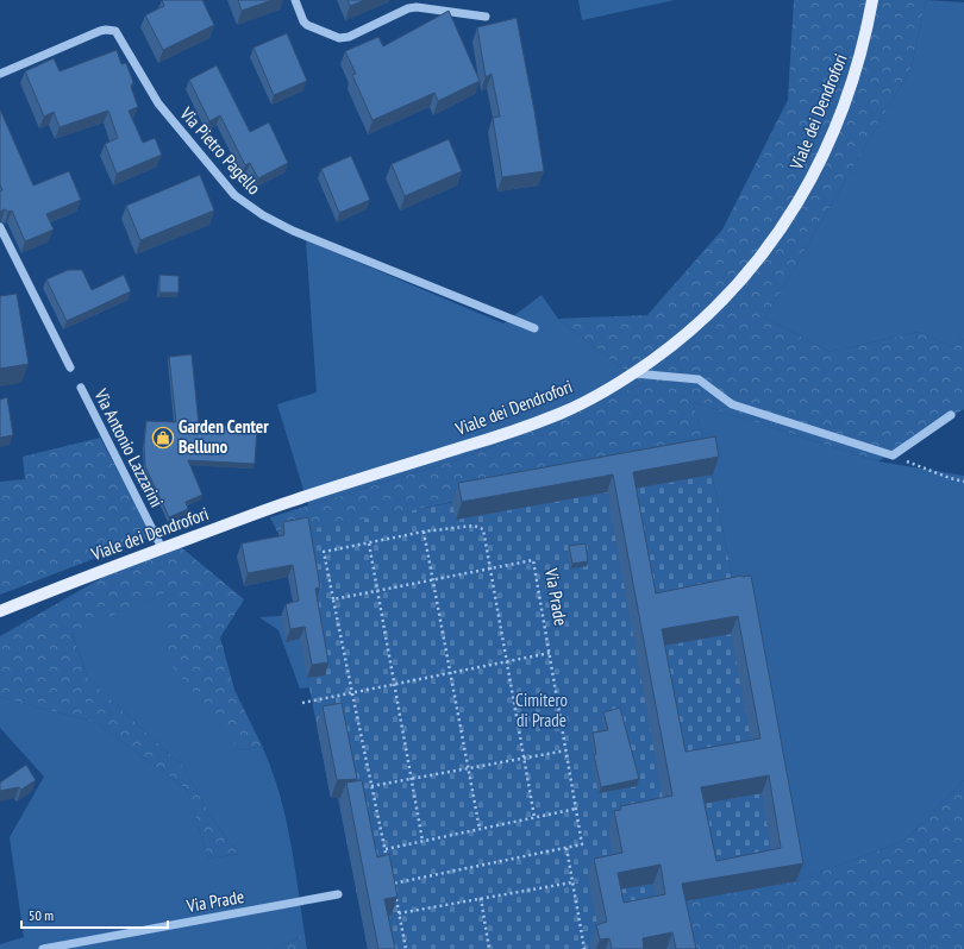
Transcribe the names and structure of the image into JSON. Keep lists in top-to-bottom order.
{
  "streets": {
    "main road": ["Viale dei Dendrofori"],
    "street": ["Via Pietro Pagello", "Via Antonio Lazzarini", "Via Prade"]
  },
  "crossings": [
    ["Viale dei Dendrofori", "Via Antonio Lazzarini"]
  ],
  "parks": ["Cimitero di Prade"],
  "places": {
    "shop": ["Garden Center Belluno"]
  },
  "scale_bar": "50 m"
}
